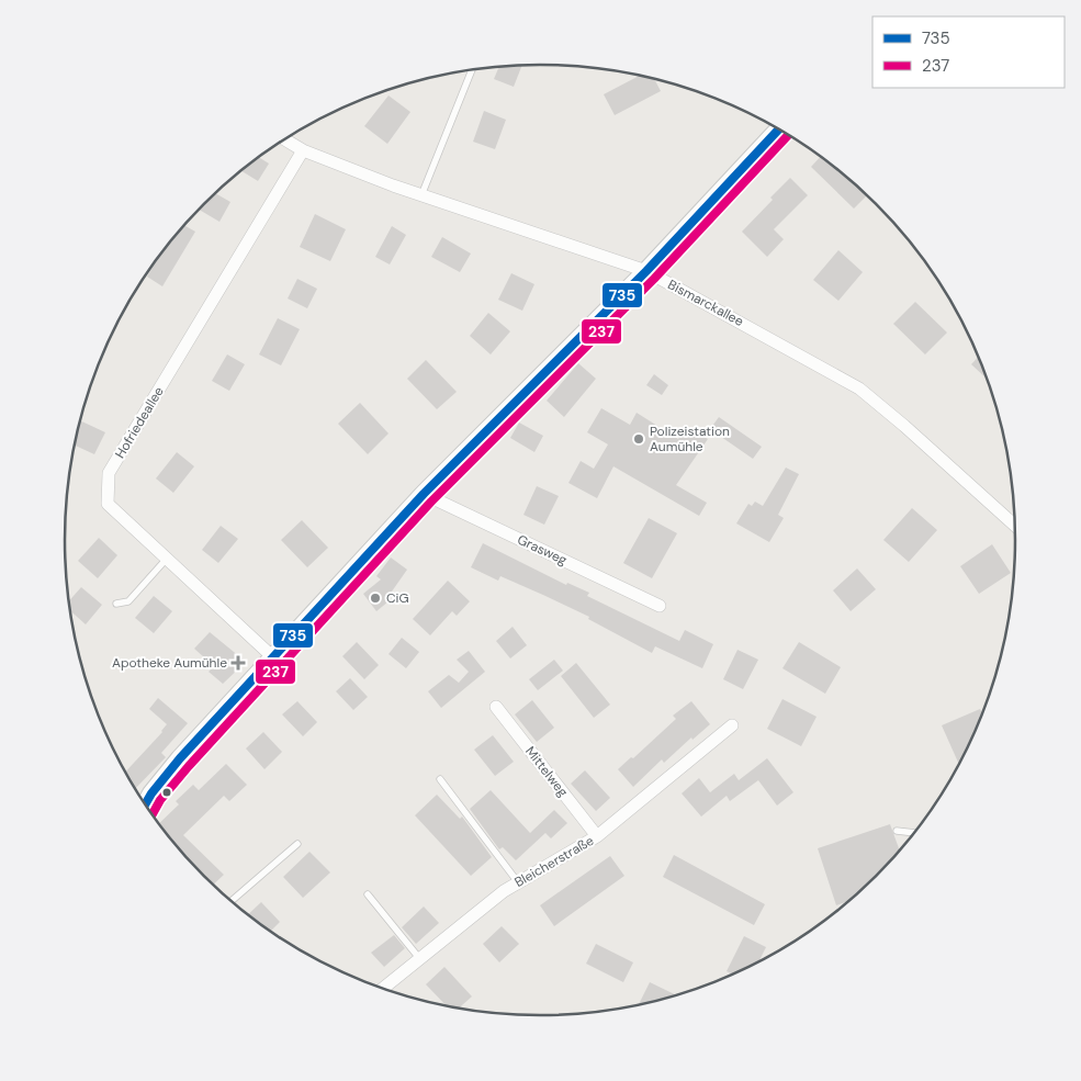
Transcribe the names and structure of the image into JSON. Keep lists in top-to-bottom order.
{
  "streets": {
    "street": [
      "Bismarckallee",
      "Hofriedeallee",
      "Grasweg",
      "Mittelweg",
      "Bleicherstraße"
    ]
  },
  "crossings": [
    ["Bismarckallee", "Hofriedeallee"],
    ["Mittelweg", "Bleicherstraße"]
  ],
  "places": {
    "other": ["Polizeistation Aumühle", "CiG"],
    "health": ["Apotheke Aumühle"]
  },
  "lines": ["transit line 735", "transit line 237"],
  "legend": ["735", "237"]
}
